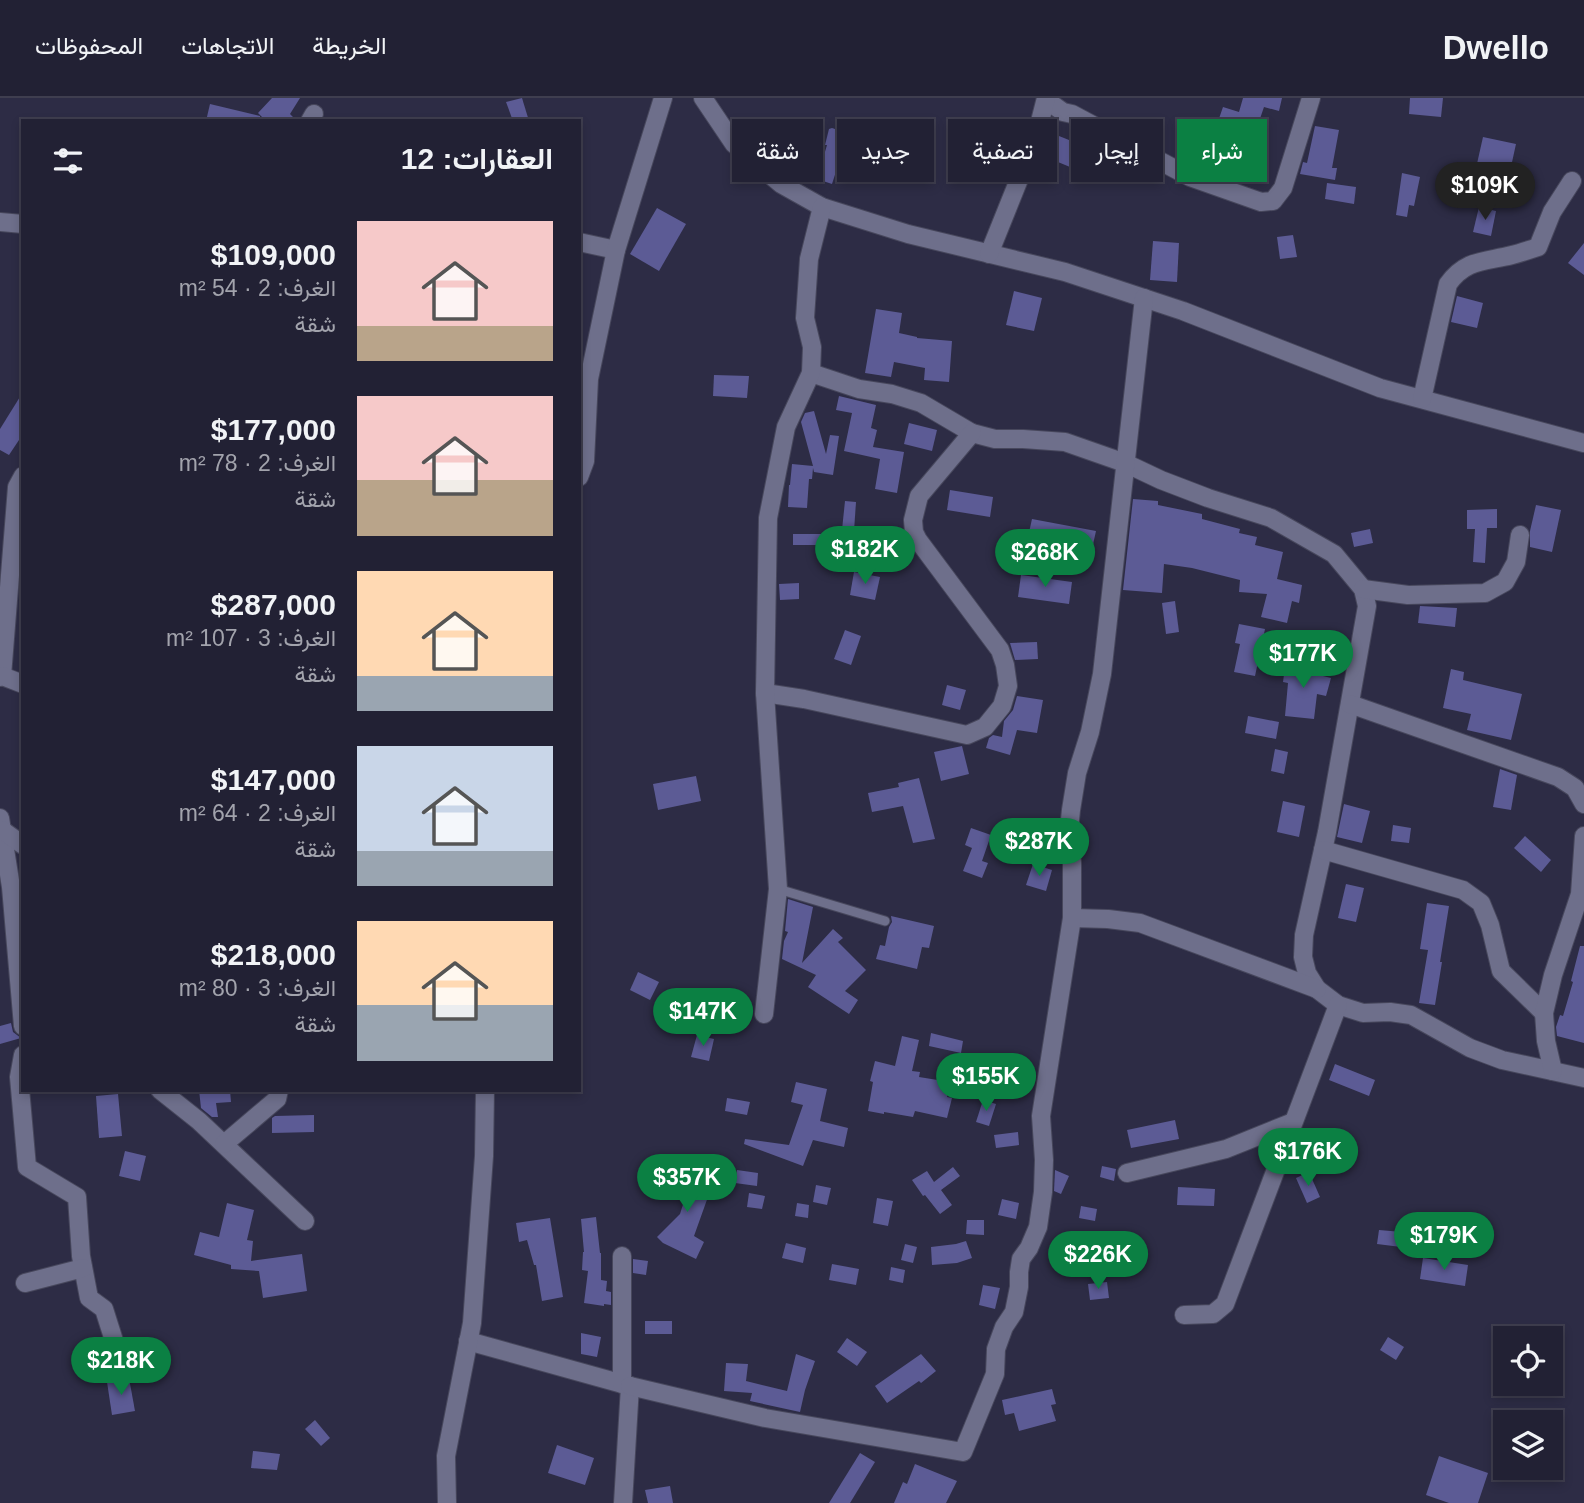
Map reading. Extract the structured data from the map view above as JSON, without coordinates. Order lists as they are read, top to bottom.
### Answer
{
  "page": {
    "header": "Dwello",
    "nav": ["الخريطة", "الاتجاهات", "المحفوظات"],
    "chip": [
      "شراء",
      "إيجار",
      "تصفية",
      "جديد",
      "شقة"
    ],
    "heading": "العقارات: 12",
    "price": [
      "$109K",
      "$182K",
      "$268K",
      "$177K",
      "$287K",
      "$147K",
      "$155K",
      "$176K",
      "$357K",
      "$179K",
      "$226K",
      "$218K"
    ],
    "list": [
      {
        "name": "$109,000",
        "note": "الغرف: 2 · 54 m² · شقة"
      },
      {
        "name": "$177,000",
        "note": "الغرف: 2 · 78 m² · شقة"
      },
      {
        "name": "$287,000",
        "note": "الغرف: 3 · 107 m² · شقة"
      },
      {
        "name": "$147,000",
        "note": "الغرف: 2 · 64 m² · شقة"
      },
      {
        "name": "$218,000",
        "note": "الغرف: 3 · 80 m² · شقة"
      }
    ]
  }
}
